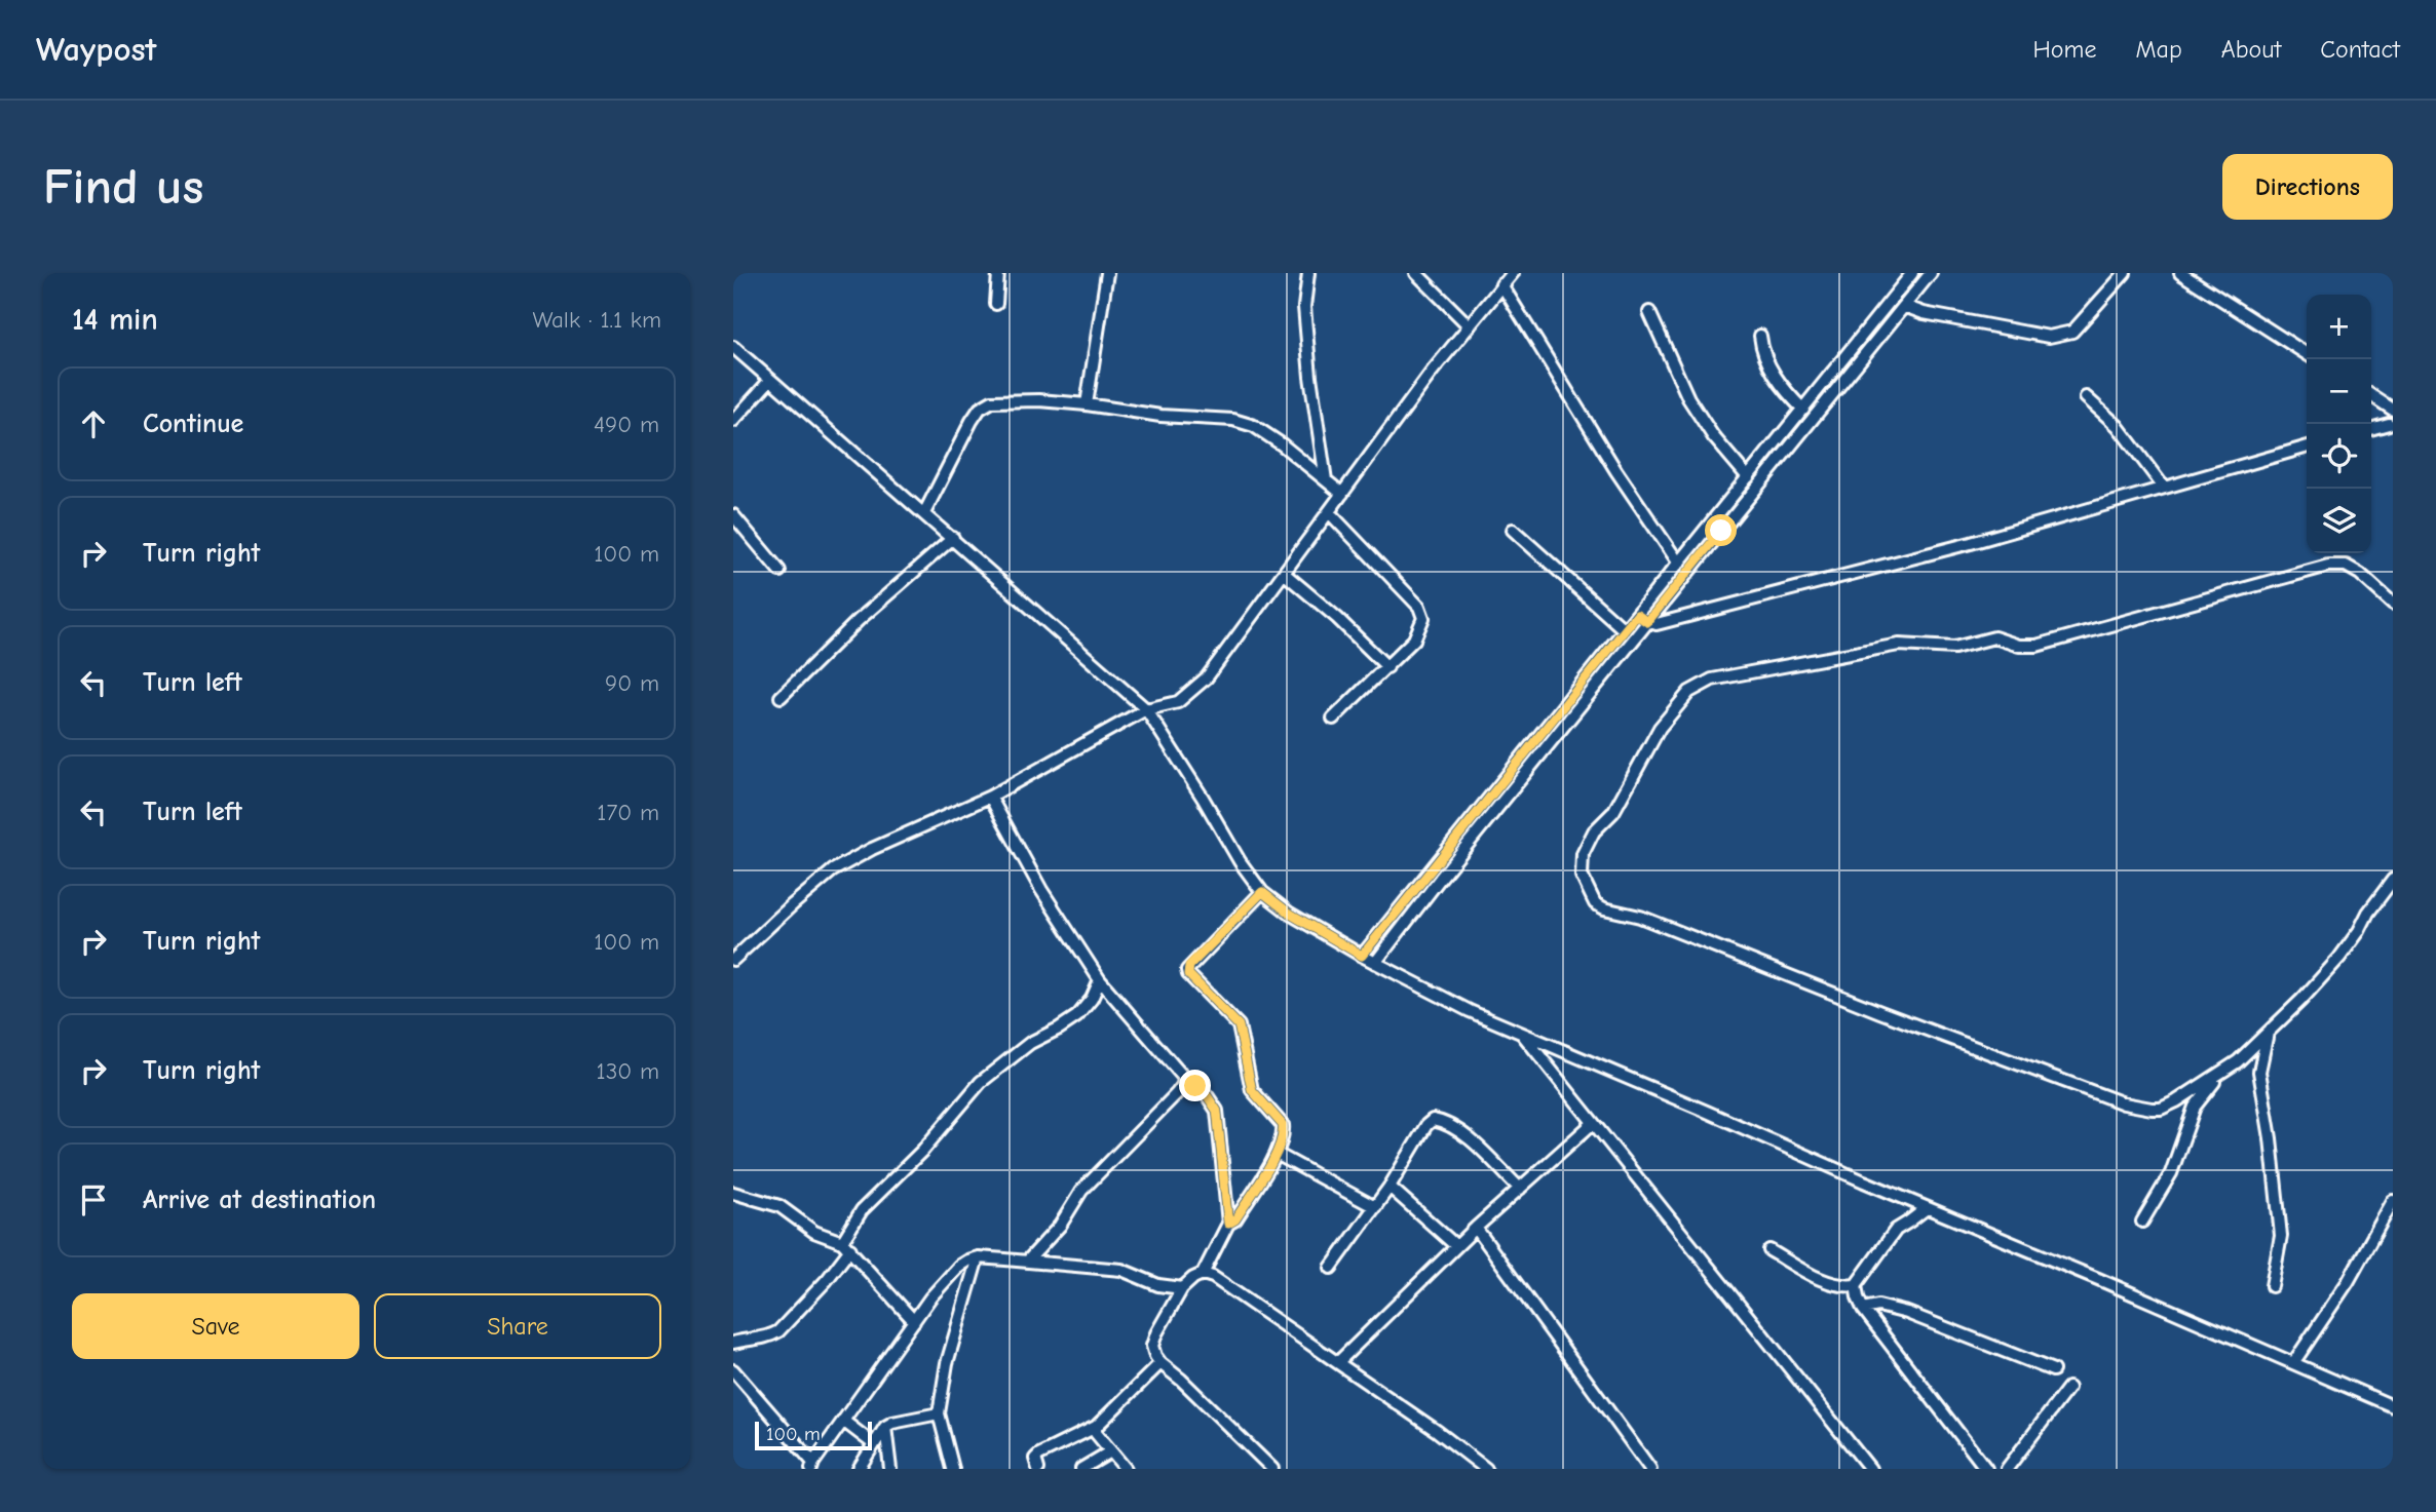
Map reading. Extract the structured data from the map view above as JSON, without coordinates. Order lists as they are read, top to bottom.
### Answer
{
  "scale_bar": "100 m",
  "page": {
    "header": "Waypost",
    "nav": [
      "Home",
      "Map",
      "About",
      "Contact"
    ],
    "buttons": [
      "Directions",
      ["Save", "Share"]
    ],
    "title": "Find us",
    "heading": ["14 min", "Walk · 1.1 km"],
    "map_buttons": ["+", "−"],
    "list": [
      ["Continue", "490 m"],
      ["Turn right", "100 m"],
      ["Turn left", "90 m"],
      ["Turn left", "170 m"],
      ["Turn right", "100 m"],
      ["Turn right", "130 m"],
      "Arrive at destination"
    ],
    "scale": "100 m"
  }
}
